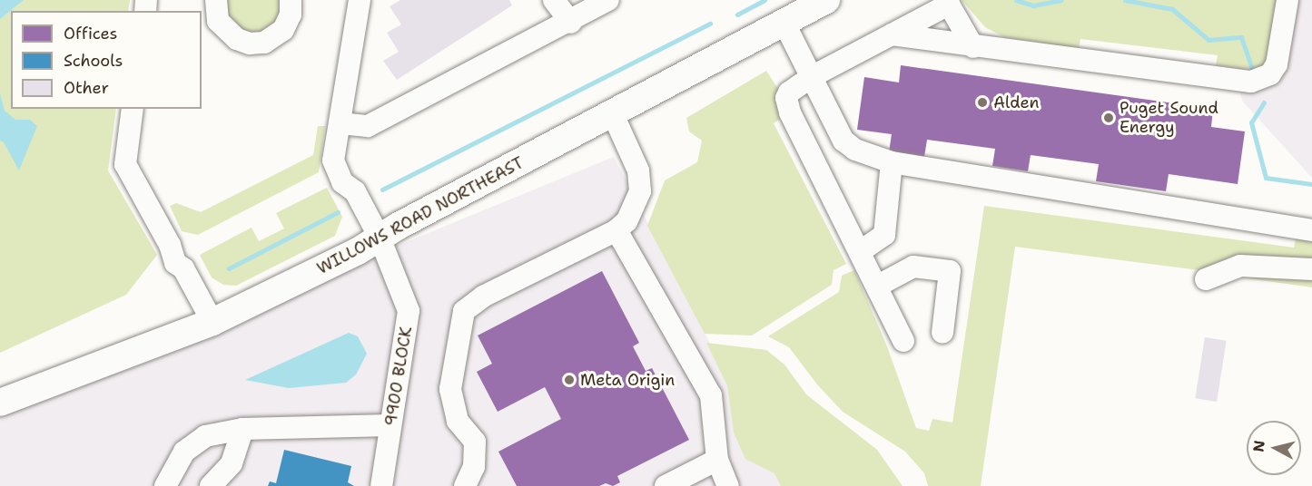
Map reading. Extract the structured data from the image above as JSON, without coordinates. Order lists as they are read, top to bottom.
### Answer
{
  "streets": {
    "main road": ["WILLOWS ROAD NORTHEAST"],
    "lane": ["9900 BLOCK"]
  },
  "crossings": [
    ["WILLOWS ROAD NORTHEAST", "9900 BLOCK"]
  ],
  "places": ["Alden", "Puget Sound Energy", "Meta Origin"],
  "legend": ["Offices", "Schools", "Other"],
  "north": "left"
}
